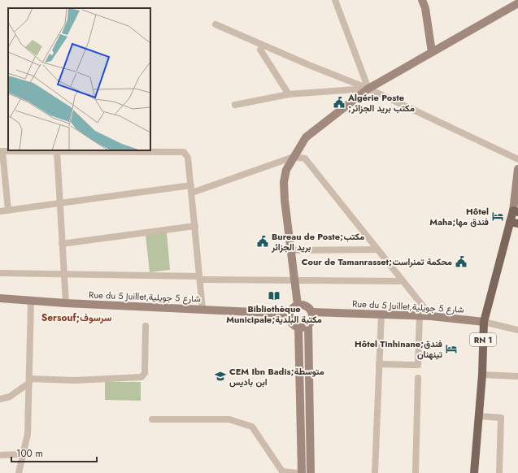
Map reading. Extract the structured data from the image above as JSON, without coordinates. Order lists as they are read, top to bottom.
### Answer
{
  "streets": {
    "main road": ["RN 1"],
    "street": ["Rue du 5 Juillet,شارع 5 جويلية"]
  },
  "crossings": [
    ["Rue du 5 Juillet,شارع 5 جويلية", "RN 1"]
  ],
  "districts": ["Sersouf;سرسوف"],
  "places": {
    "public building": ["Algérie Poste ;مكتب بريد الجزائر", "Bureau de Poste;مكتب بريد الجزائر", "Cour de Tamanrasset;محكمة تمنراست"],
    "hotel": ["Hôtel Maha;فندق مها", "Hôtel Tinhinane;فندق تينهنان"],
    "library": ["Bibliothèque Municipale;مكتبة البلدية"],
    "school or university": ["CEM Ibn Badis;متوسطة ابن باديس"]
  },
  "scale_bar": "100 m"
}
